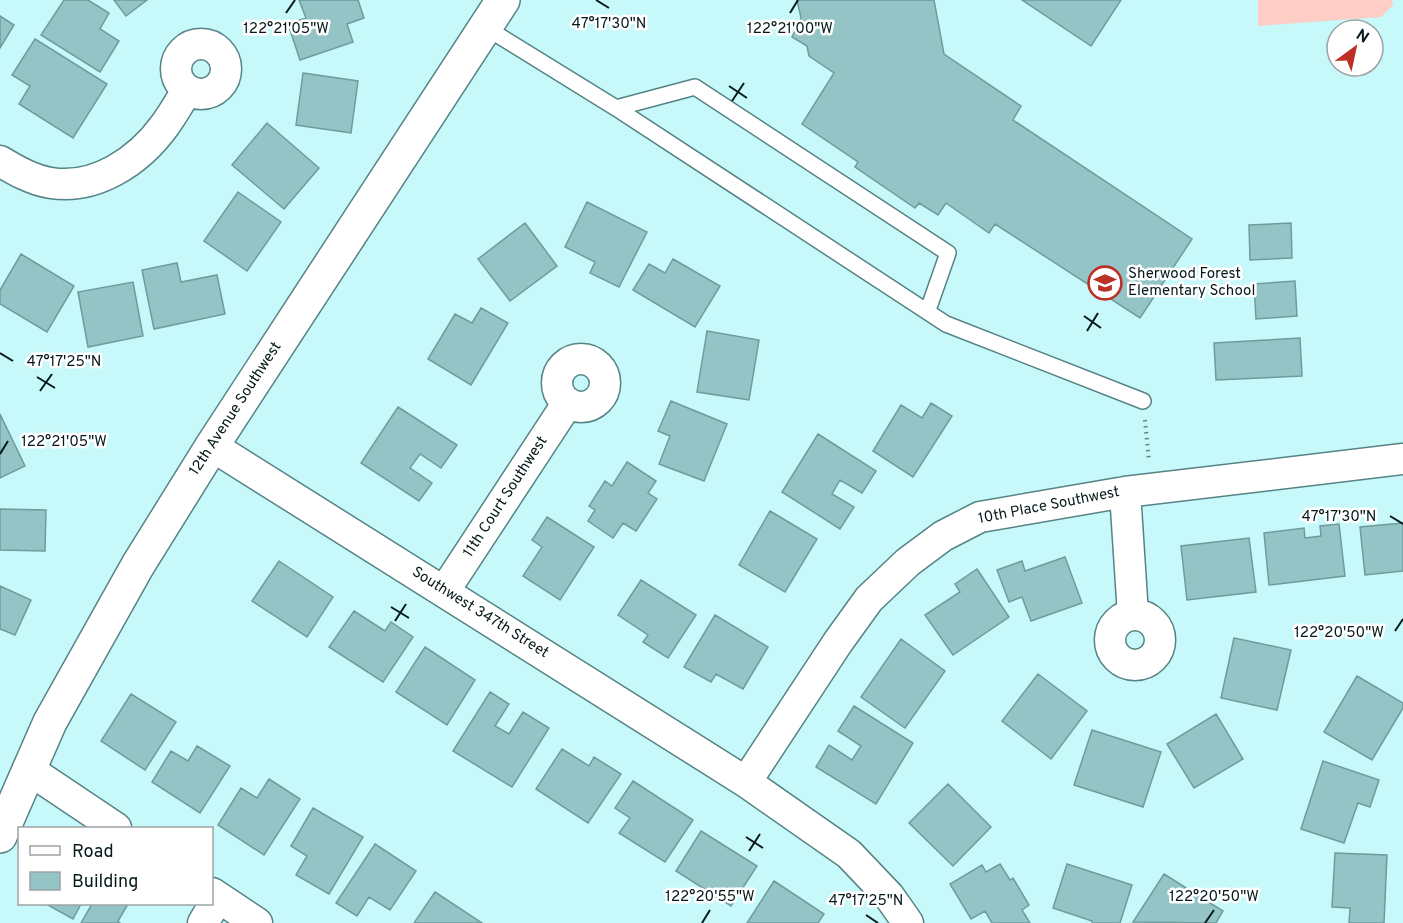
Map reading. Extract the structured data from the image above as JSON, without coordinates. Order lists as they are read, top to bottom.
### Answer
{
  "streets": {
    "street": [
      "12th Avenue Southwest",
      "11th Court Southwest",
      "10th Place Southwest",
      "Southwest 347th Street"
    ]
  },
  "crossings": [
    ["12th Avenue Southwest", "Southwest 347th Street"],
    ["11th Court Southwest", "Southwest 347th Street"],
    ["10th Place Southwest", "Southwest 347th Street"]
  ],
  "places": {
    "school or university": ["Sherwood Forest Elementary School"]
  },
  "legend": ["Road", "Building"],
  "north": "top right",
  "coordinates": [
    "47°17'30\"N",
    "122°21'05\"W",
    "122°21'00\"W",
    "47°17'25\"N",
    "122°20'50\"W",
    "122°20'55\"W"
  ]
}
